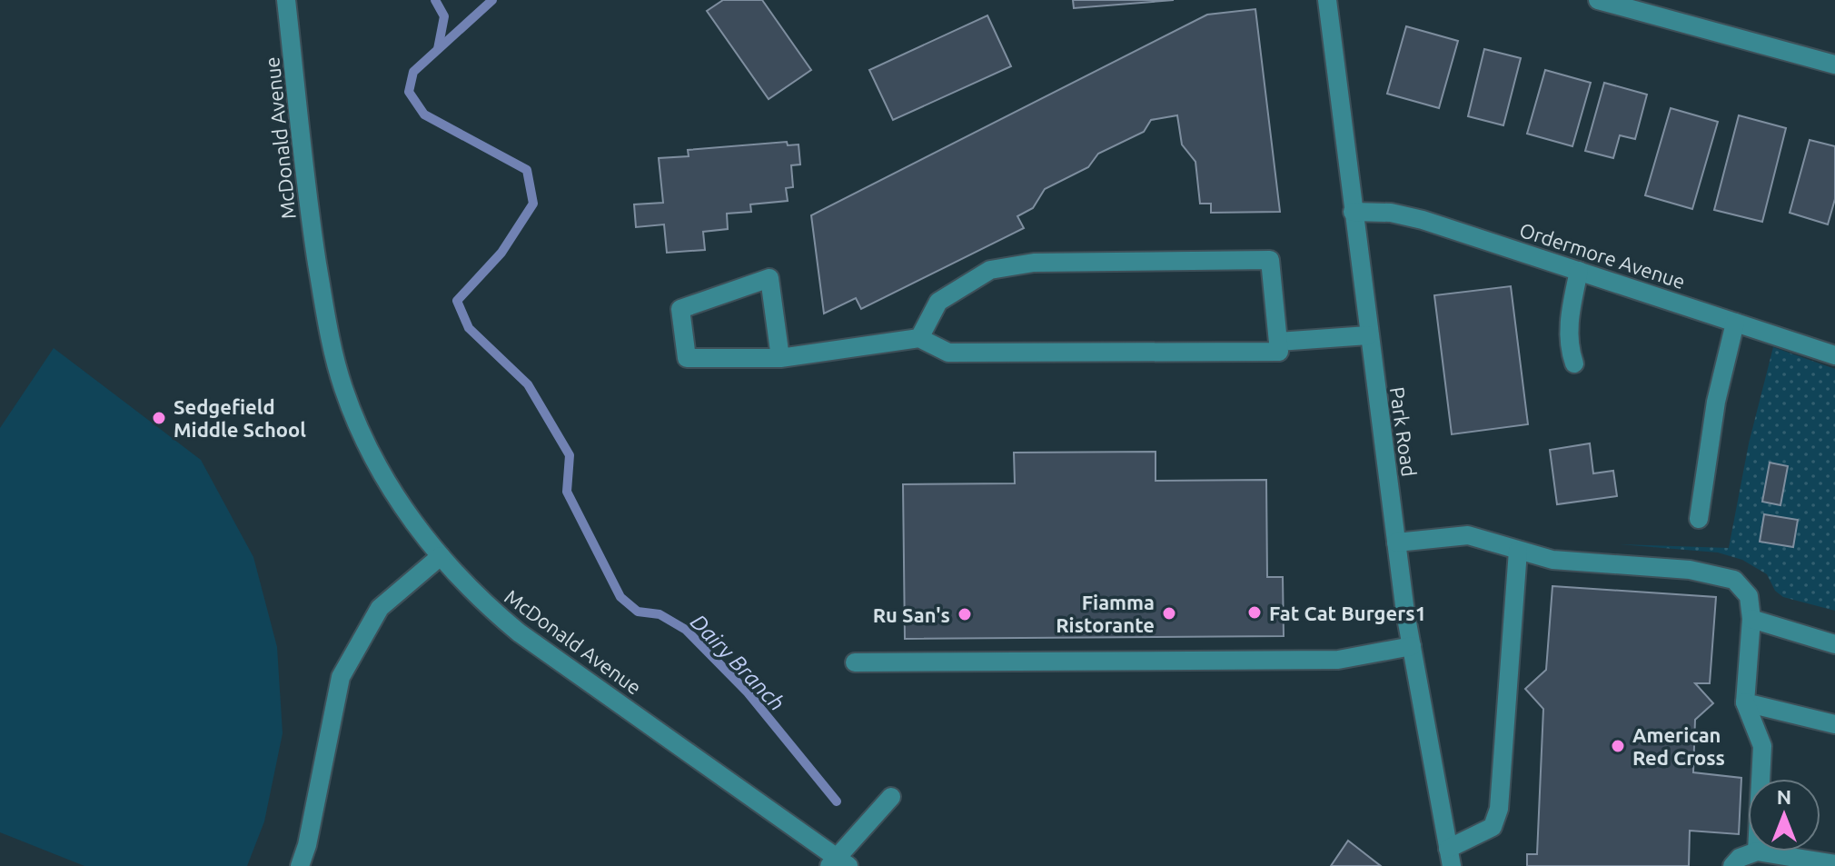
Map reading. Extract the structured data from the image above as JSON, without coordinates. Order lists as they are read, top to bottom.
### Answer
{
  "streets": {
    "street": ["McDonald Avenue", "Ordermore Avenue", "Park Road"]
  },
  "crossings": [
    ["Ordermore Avenue", "Park Road"]
  ],
  "water": ["Dairy Branch"],
  "places": [
    "Sedgefield Middle School",
    "Fat Cat Burgers1",
    "Fiamma Ristorante",
    "Ru San's",
    "American Red Cross"
  ],
  "north": "top"
}
